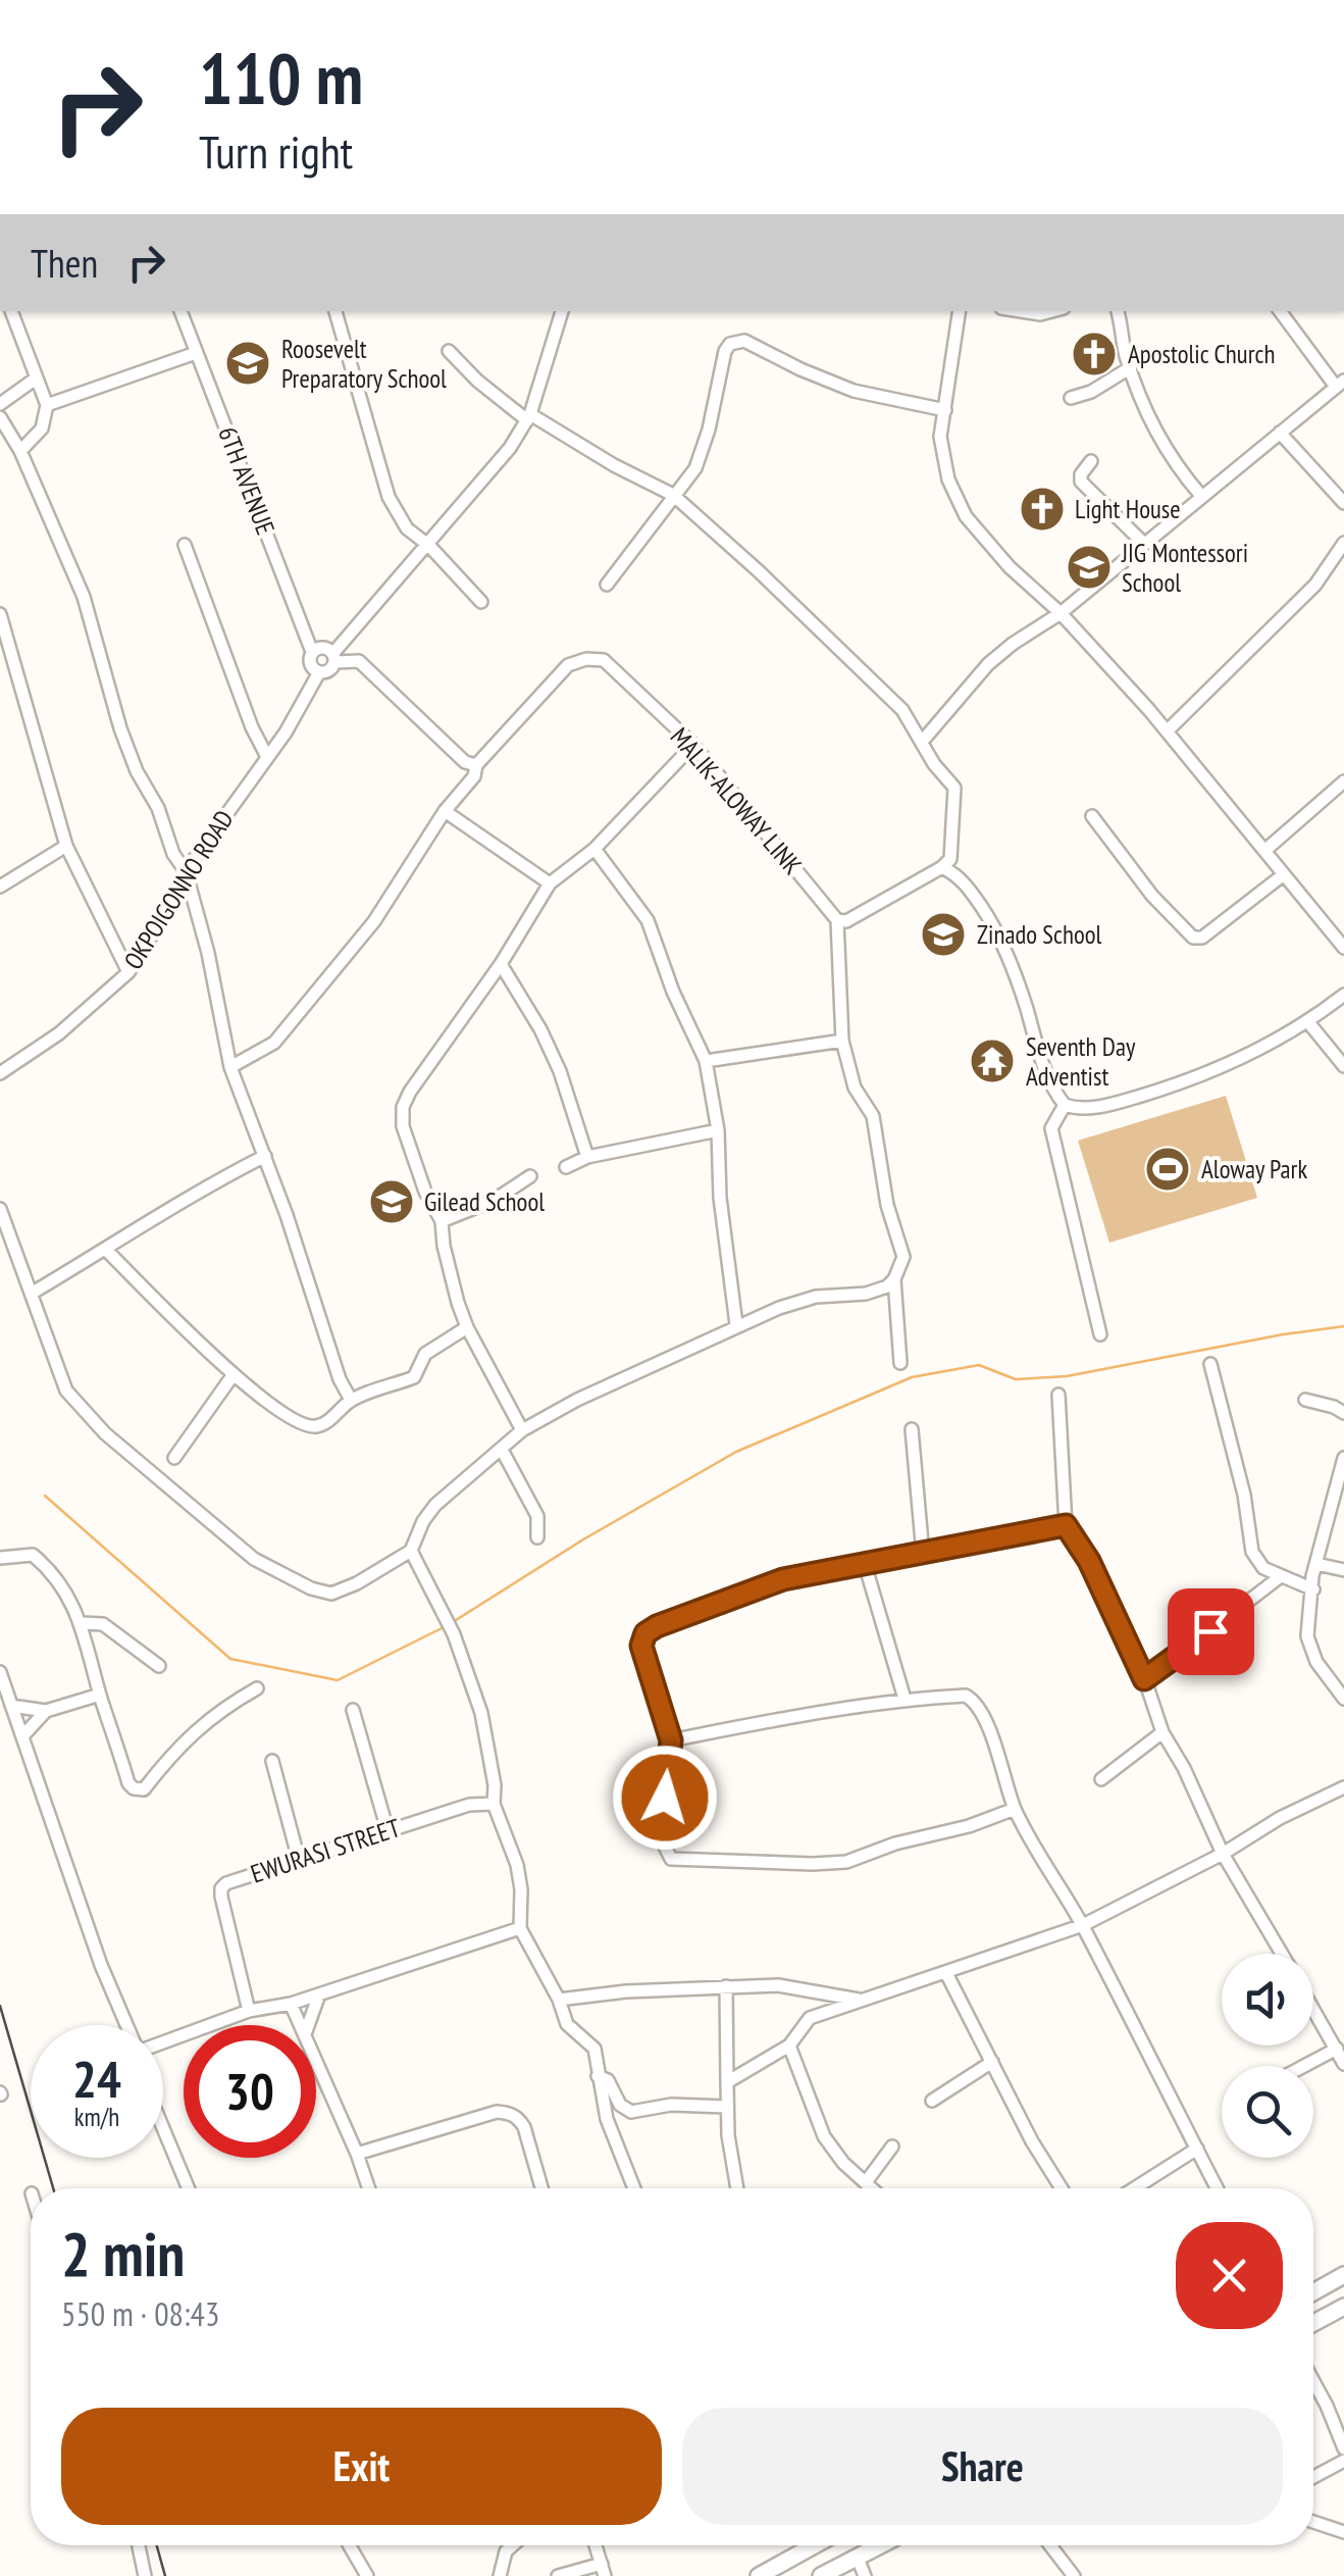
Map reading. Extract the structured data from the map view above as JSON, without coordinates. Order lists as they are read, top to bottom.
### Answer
{
  "streets": {
    "street": [
      "6TH AVENUE",
      "MALIK-ALOWAY LINK",
      "OKPOIGONNO ROAD",
      "EWURASI STREET"
    ]
  },
  "crossings": [
    ["6TH AVENUE", "OKPOIGONNO ROAD"]
  ],
  "places": {
    "church": ["Apostolic Church", "Light House"],
    "school or university": [
      "Roosevelt Preparatory School",
      "JIG Montessori School",
      "Zinado School",
      "Gilead School"
    ],
    "temple": ["Seventh Day Adventist"],
    "sports": ["Aloway Park"]
  },
  "page": {
    "turn": ["110 m", "Turn right"],
    "then": "Then",
    "speed": "24 km/h",
    "limit": "30",
    "heading": ["2 min", "550 m · 08:43"],
    "buttons": ["Exit", "Share"]
  }
}
